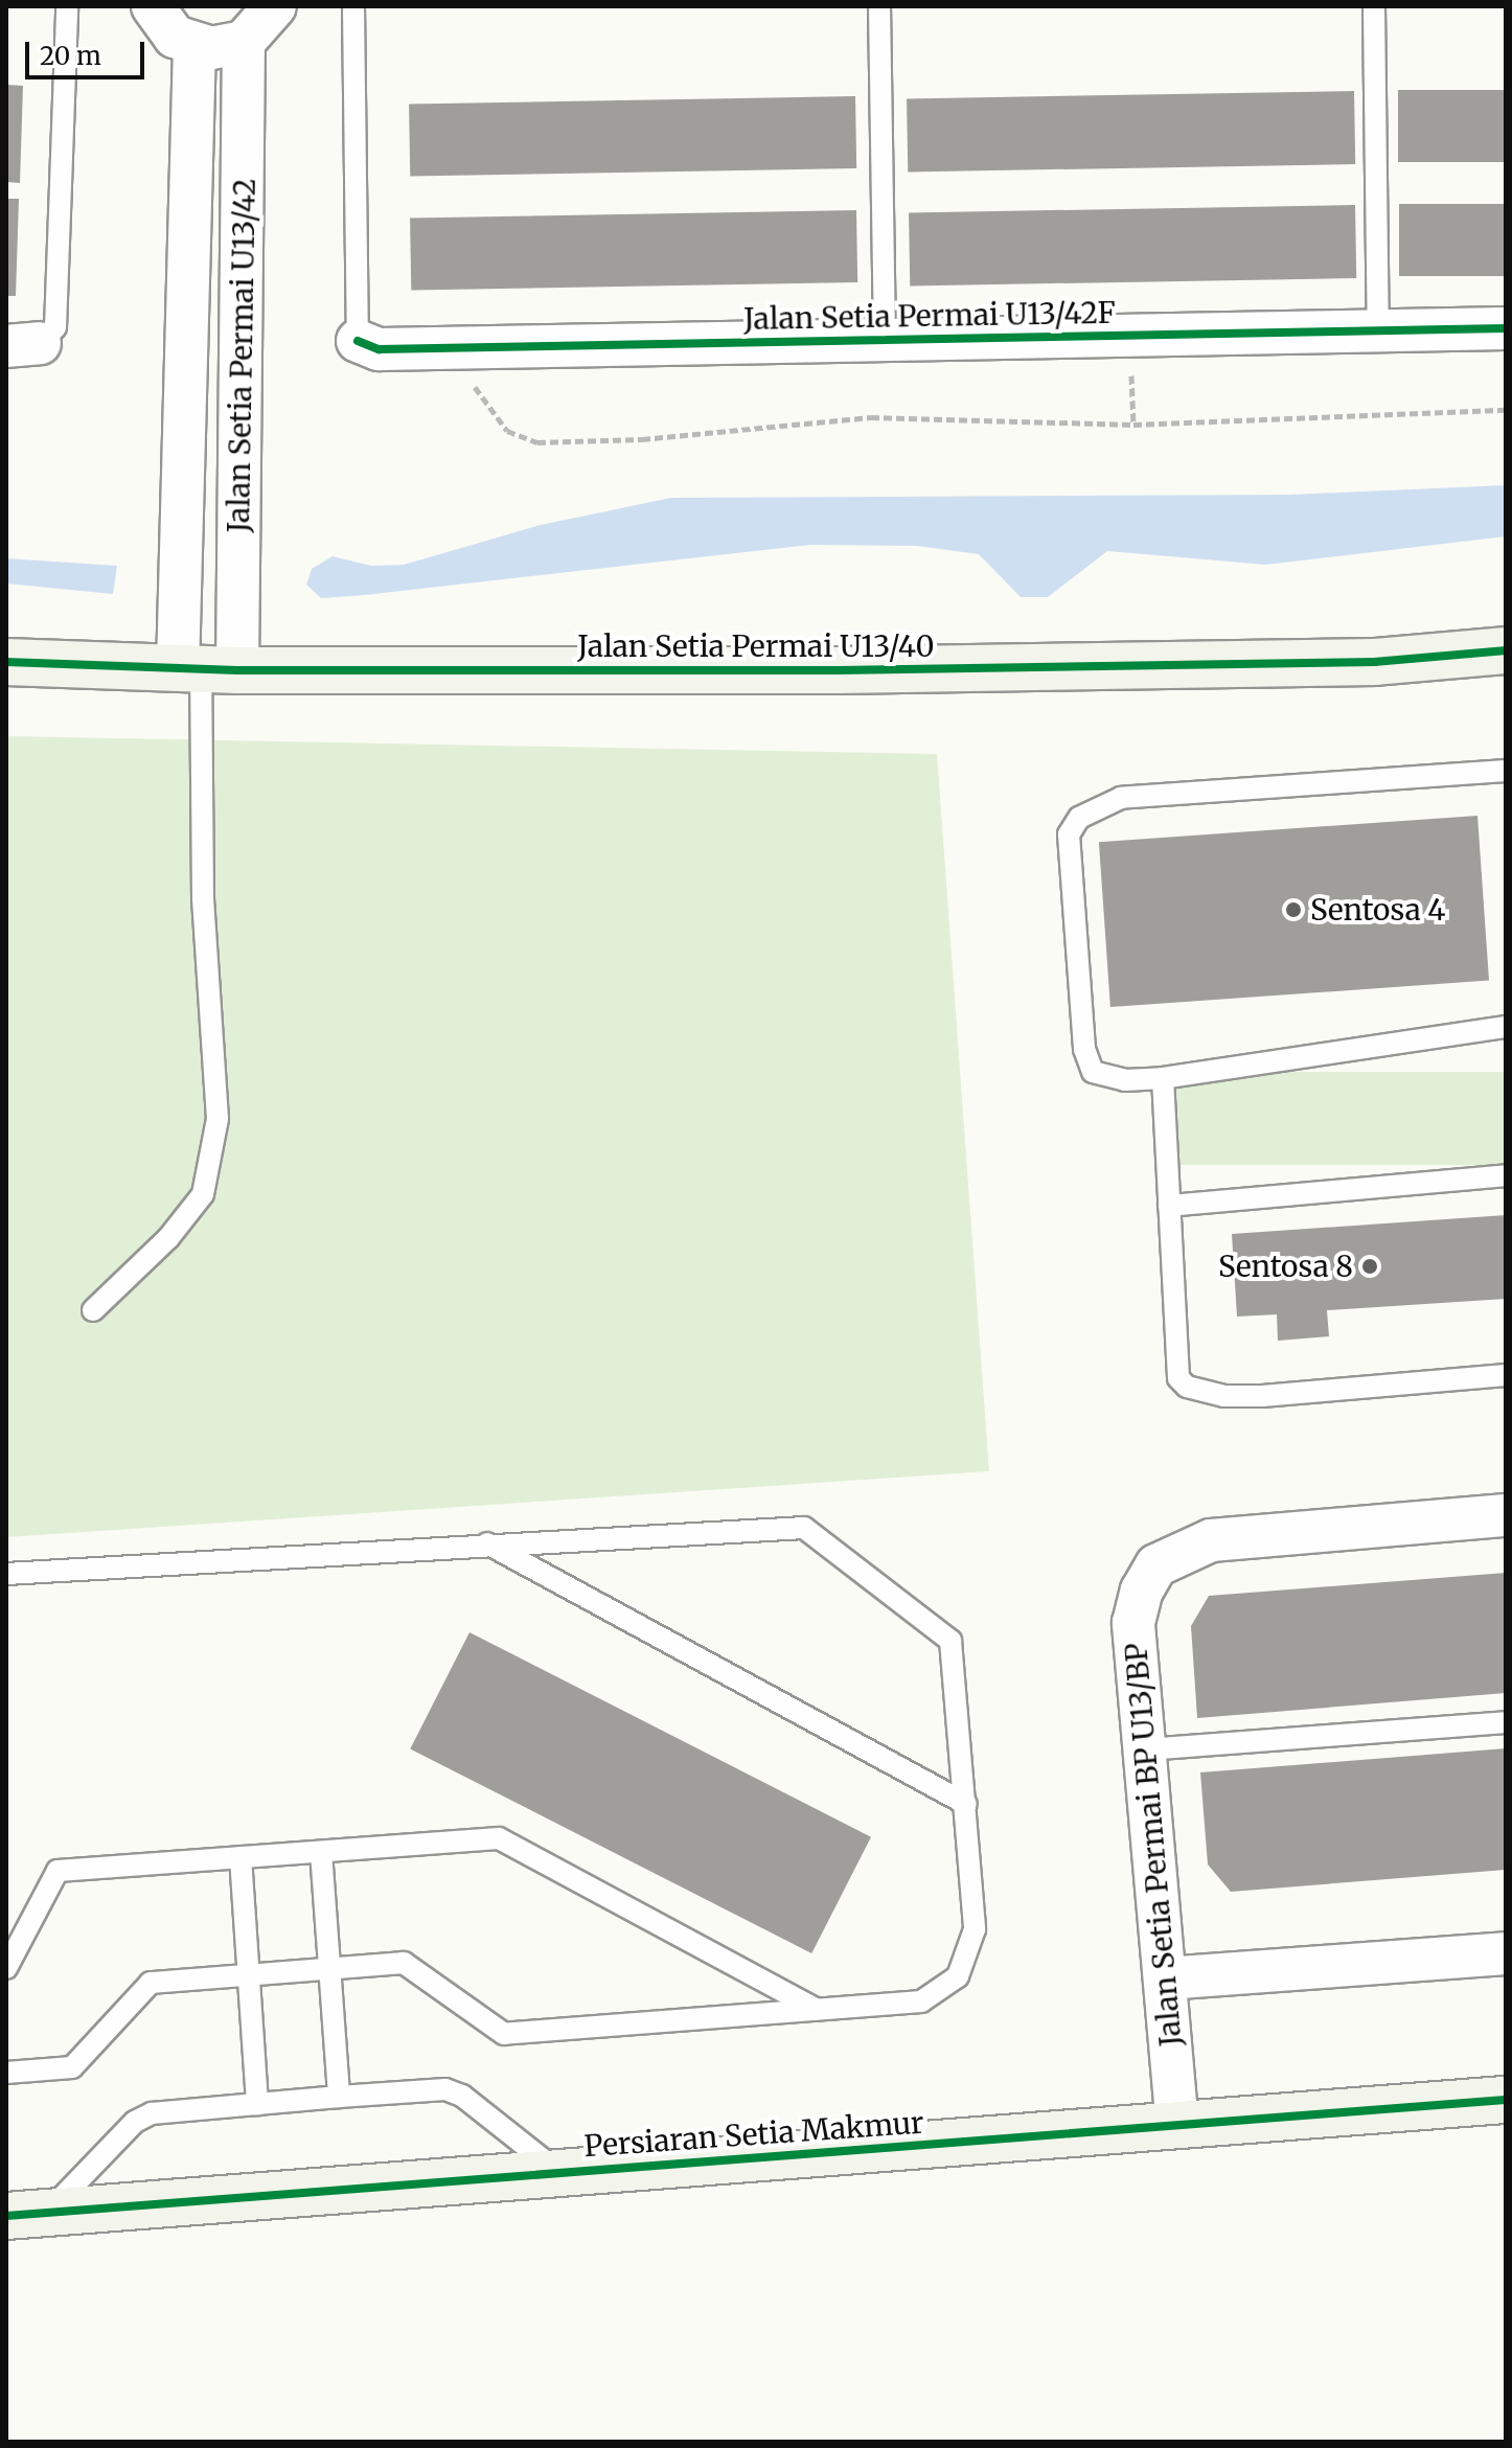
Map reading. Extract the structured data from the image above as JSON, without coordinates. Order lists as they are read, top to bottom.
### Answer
{
  "streets": {
    "street": [
      "Jalan Setia Permai U13/42F",
      "Jalan Setia Permai U13/42",
      "Jalan Setia Permai U13/40",
      "Jalan Setia Permai BP U13/BP",
      "Persiaran Setia Makmur"
    ]
  },
  "crossings": [
    ["Jalan Setia Permai U13/42", "Jalan Setia Permai U13/40"],
    ["Jalan Setia Permai BP U13/BP", "Persiaran Setia Makmur"]
  ],
  "places": ["Sentosa 4", "Sentosa 8"],
  "scale_bar": "20 m"
}
